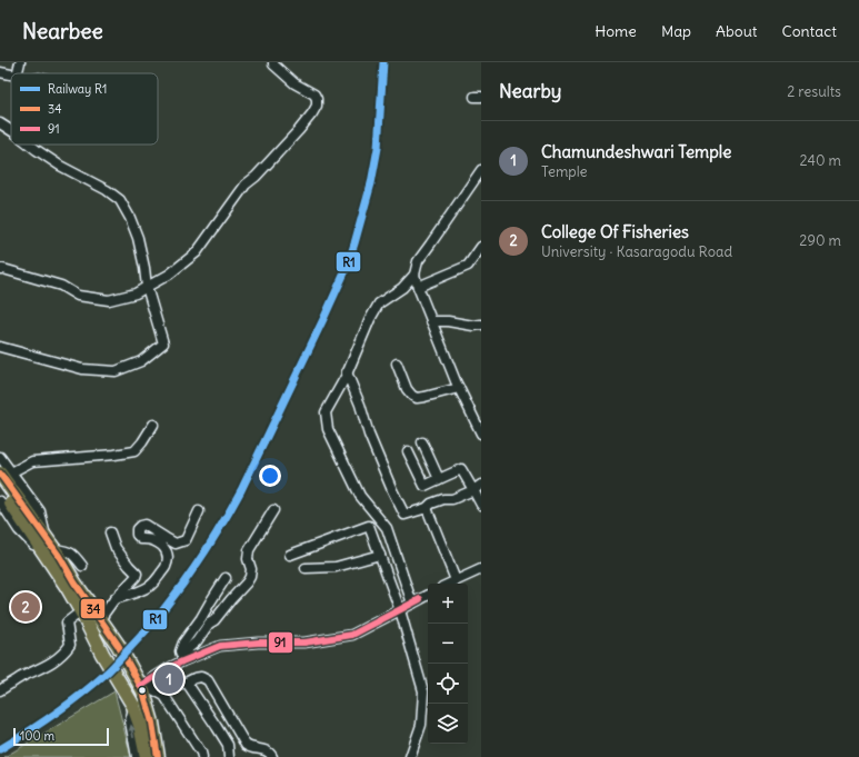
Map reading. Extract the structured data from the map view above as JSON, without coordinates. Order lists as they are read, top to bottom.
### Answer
{
  "lines": ["rail line R1", "transit line 34", "transit line 91"],
  "legend": ["Railway R1", "34", "91"],
  "scale_bar": "100 m",
  "page": {
    "header": "Nearbee",
    "nav": [
      "Home",
      "Map",
      "About",
      "Contact"
    ],
    "heading": ["Nearby", "2 results"],
    "list": [
      {
        "mark": "1",
        "name": "Chamundeshwari Temple",
        "note": "Temple",
        "value": "240 m"
      },
      {
        "mark": "2",
        "name": "College Of Fisheries",
        "note": "University · Kasaragodu Road",
        "value": "290 m"
      }
    ],
    "map_buttons": ["+", "−"],
    "pins": ["2", "1"],
    "scale": "100 m"
  }
}
